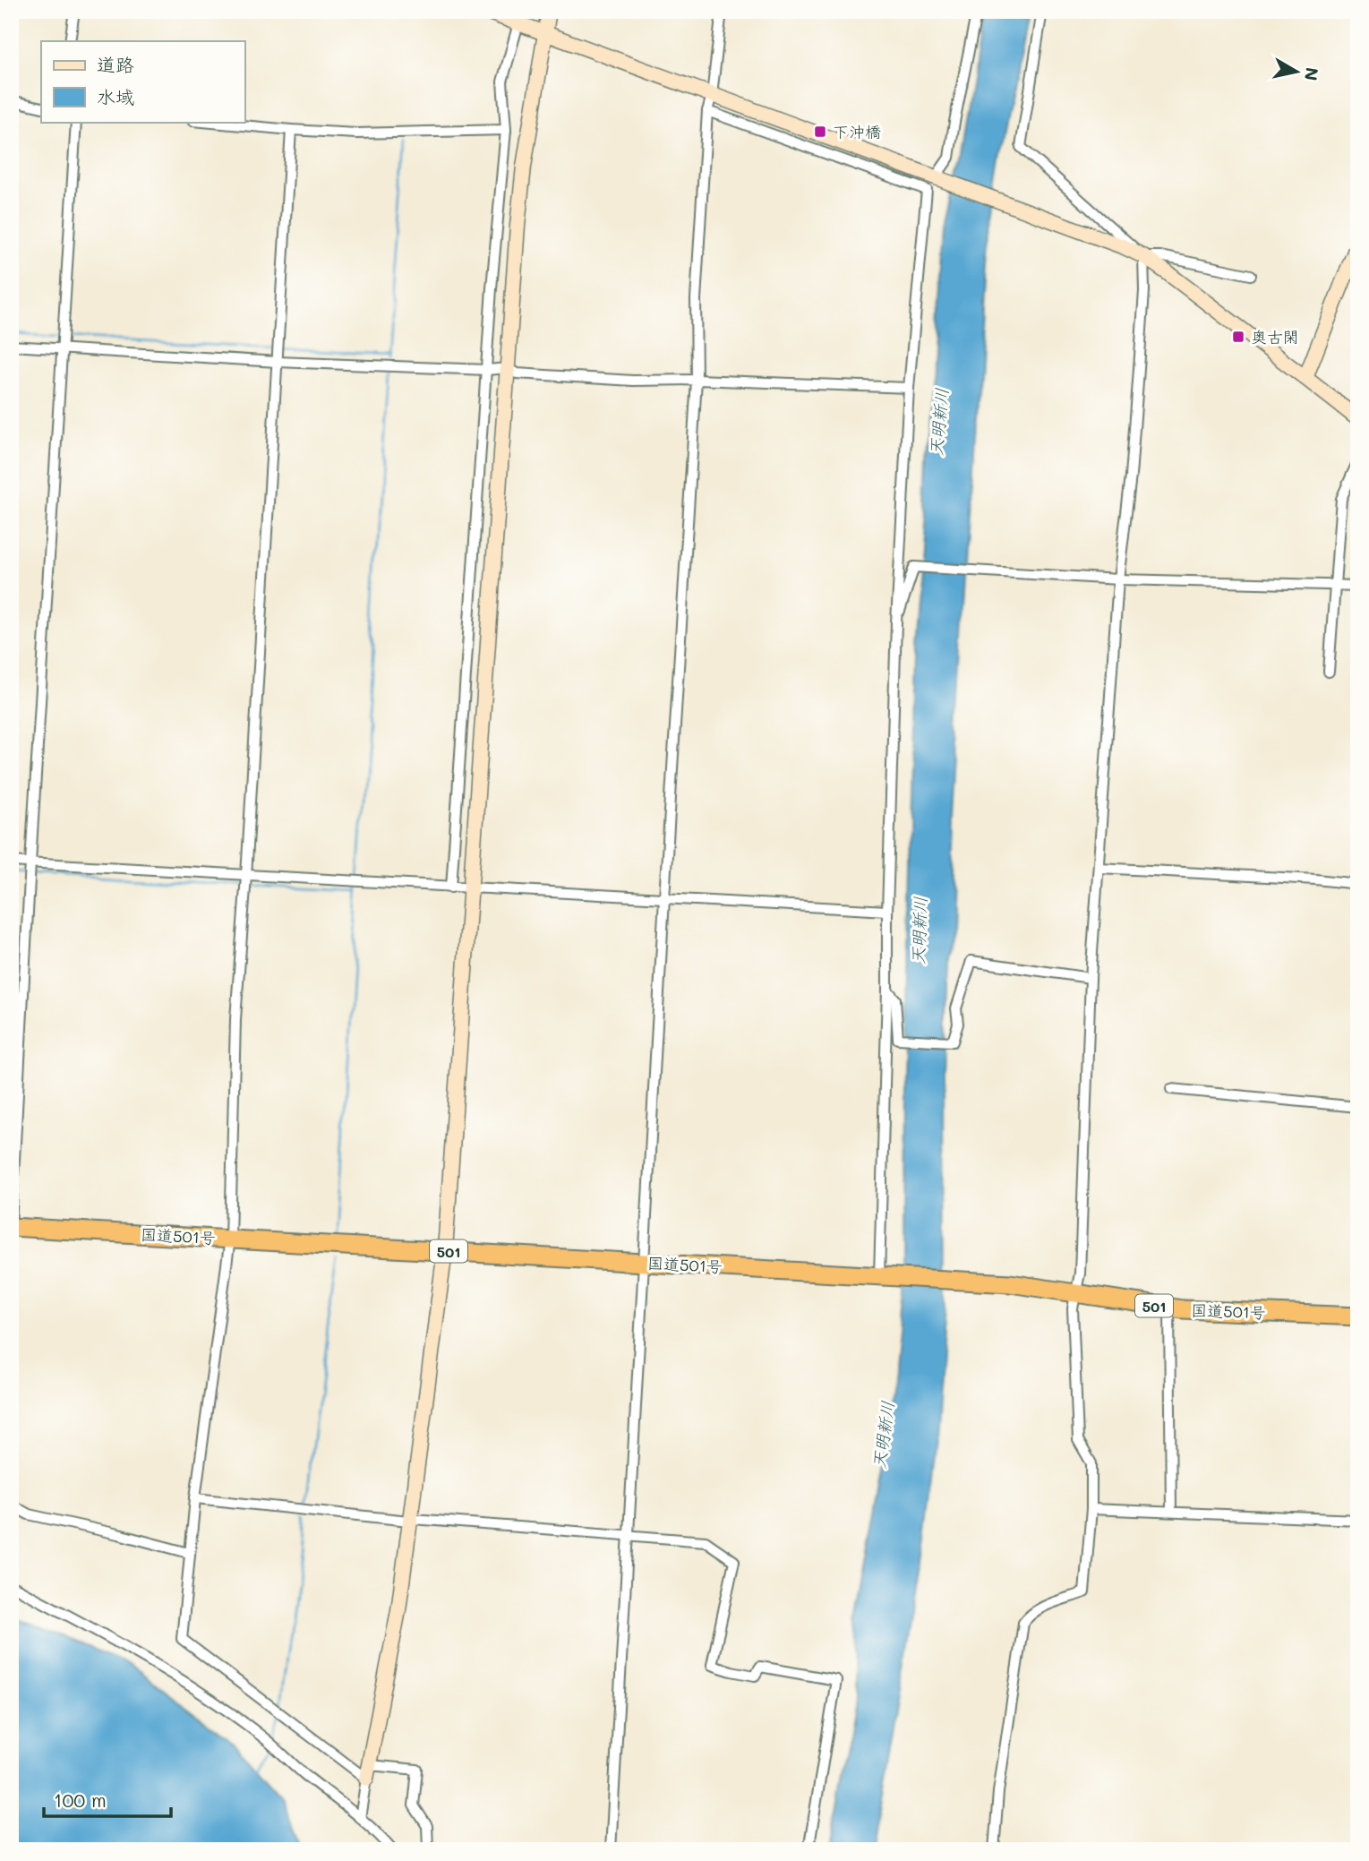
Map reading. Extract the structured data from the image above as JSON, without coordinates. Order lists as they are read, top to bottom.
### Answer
{
  "streets": {
    "highway": ["国道501号", "501"]
  },
  "water": ["天明新川"],
  "places": {
    "transit": ["下沖橋", "奥古閑"]
  },
  "legend": ["道路", "水域"],
  "scale_bar": "100 m",
  "north": "right"
}
